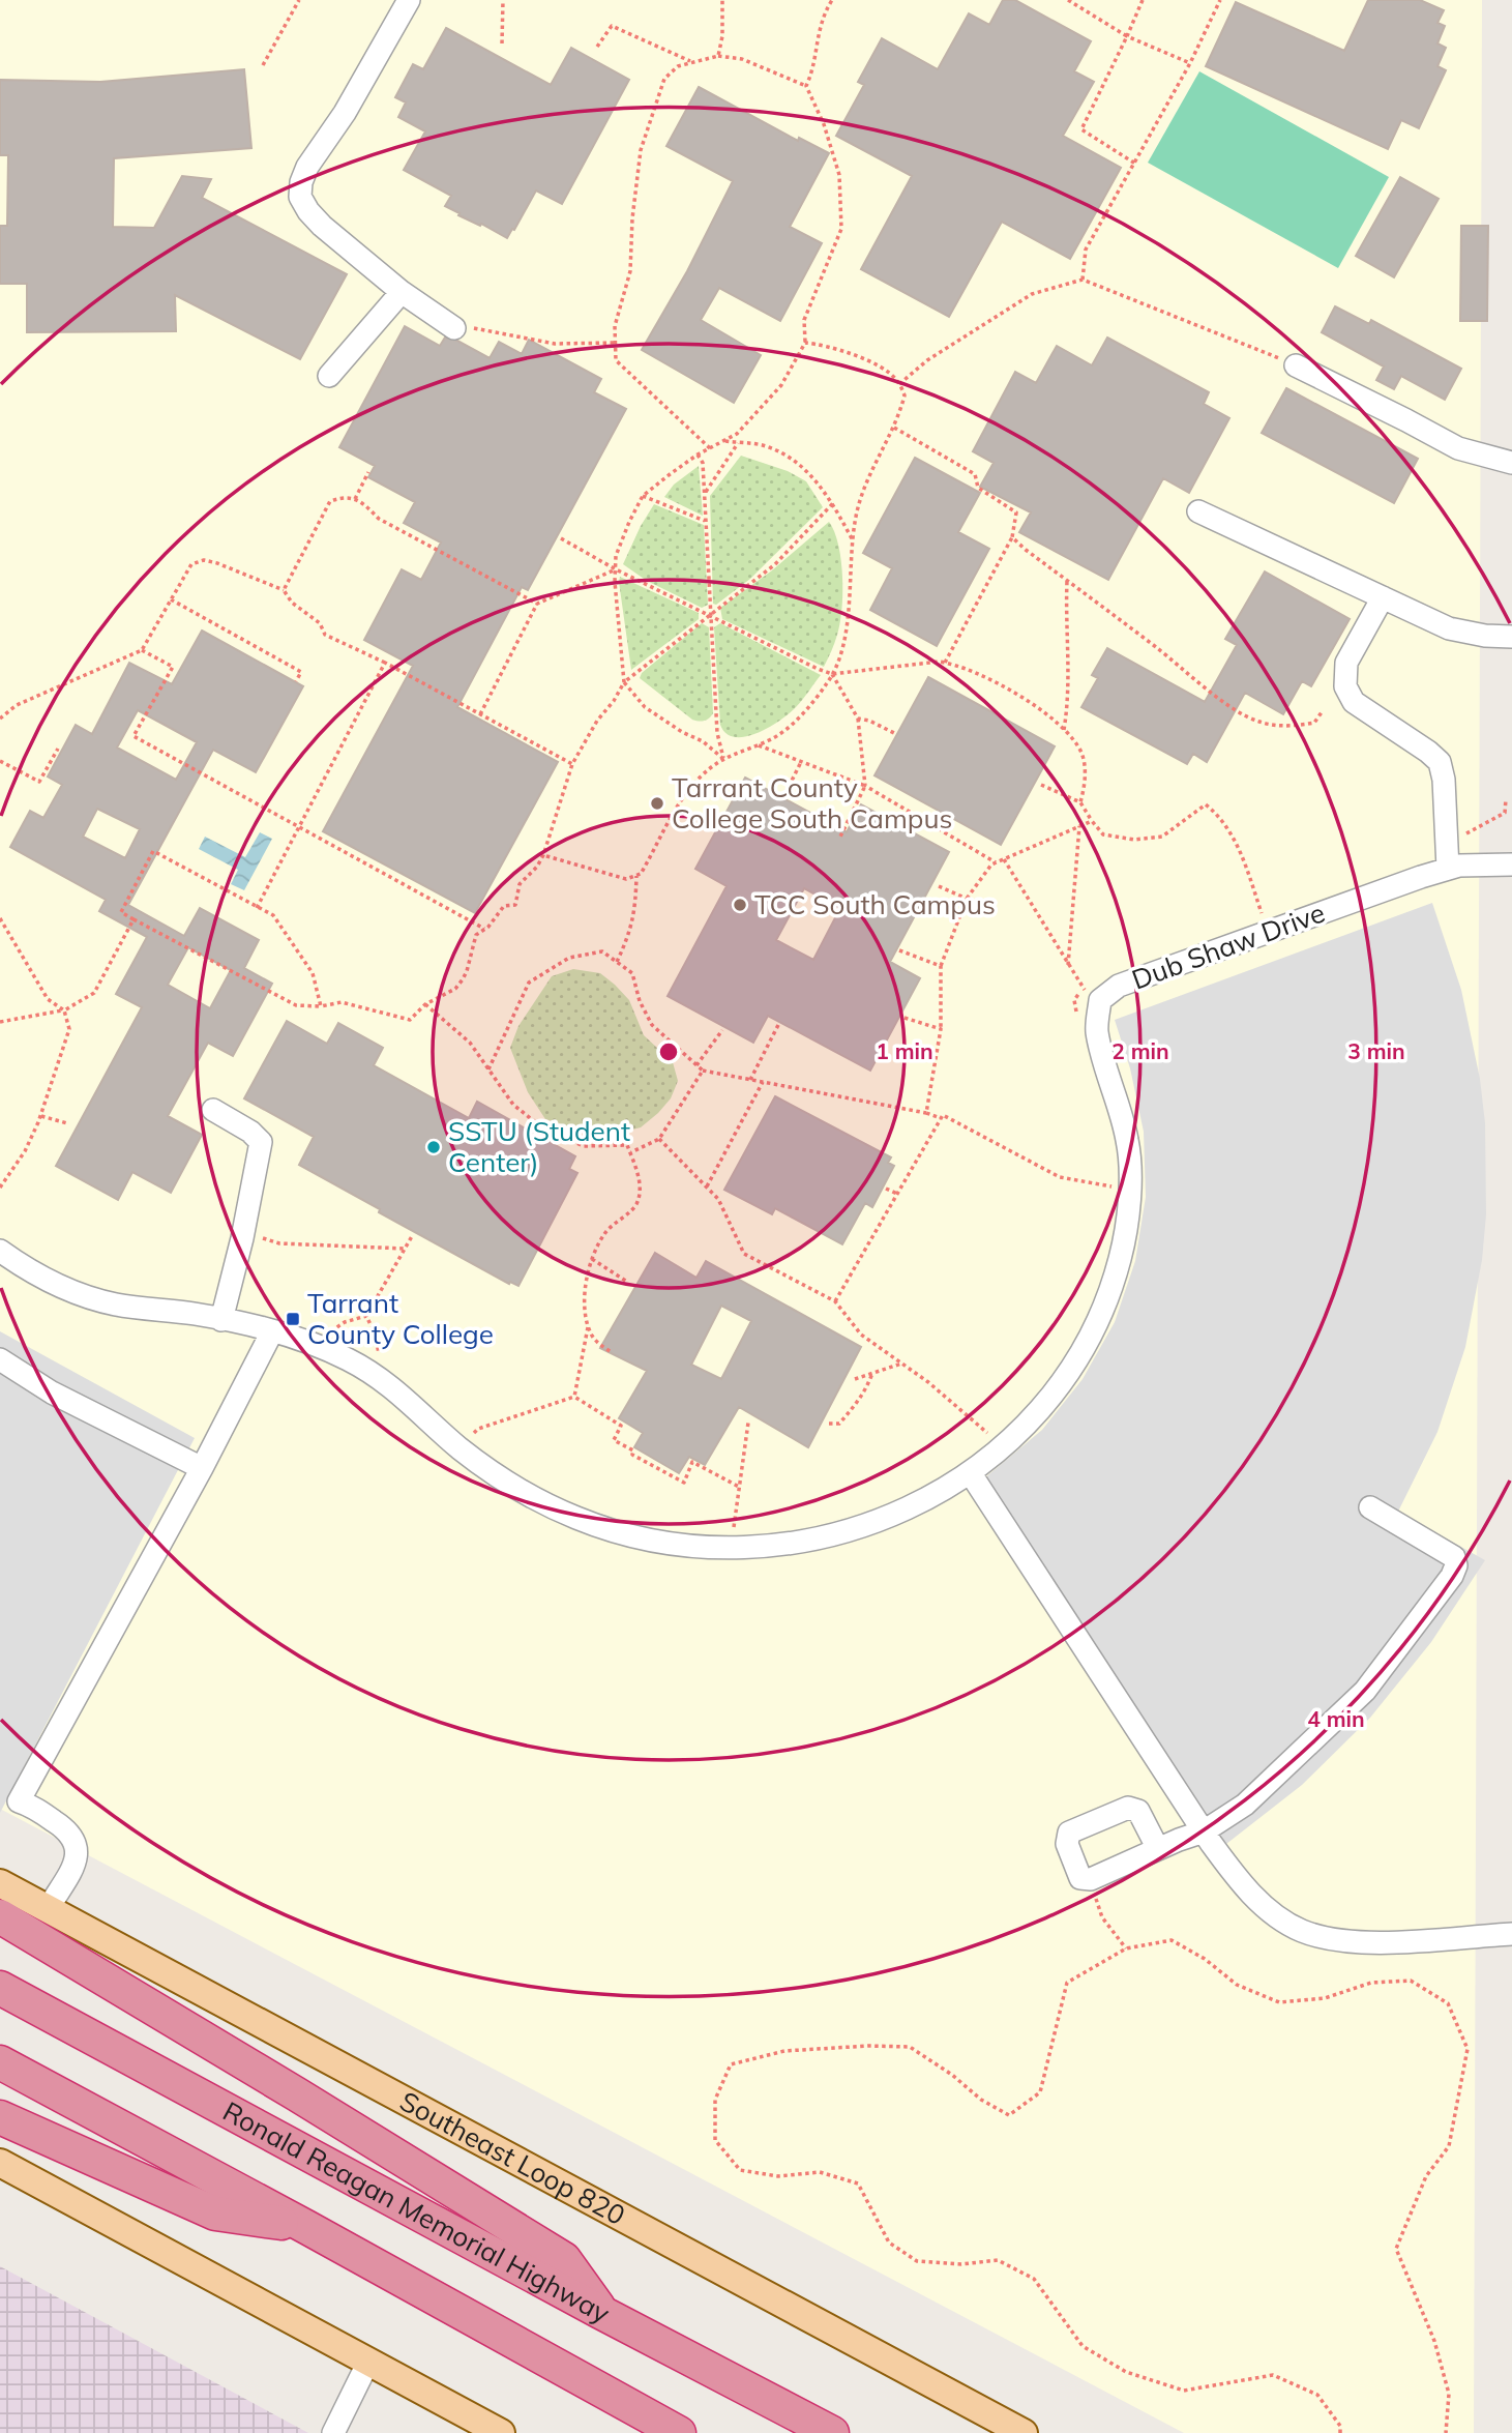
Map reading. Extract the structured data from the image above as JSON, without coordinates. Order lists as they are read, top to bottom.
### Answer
{
  "streets": {
    "highway": ["Ronald Reagan Memorial Highway"],
    "main road": ["Southeast Loop 820"],
    "street": ["Dub Shaw Drive"]
  },
  "places": {
    "other": ["Tarrant County College South Campus", "TCC South Campus", "SSTU (Student Center)"],
    "transit": ["Tarrant County College"]
  },
  "rings": [
    "1 min",
    "2 min",
    "3 min",
    "4 min"
  ]
}
